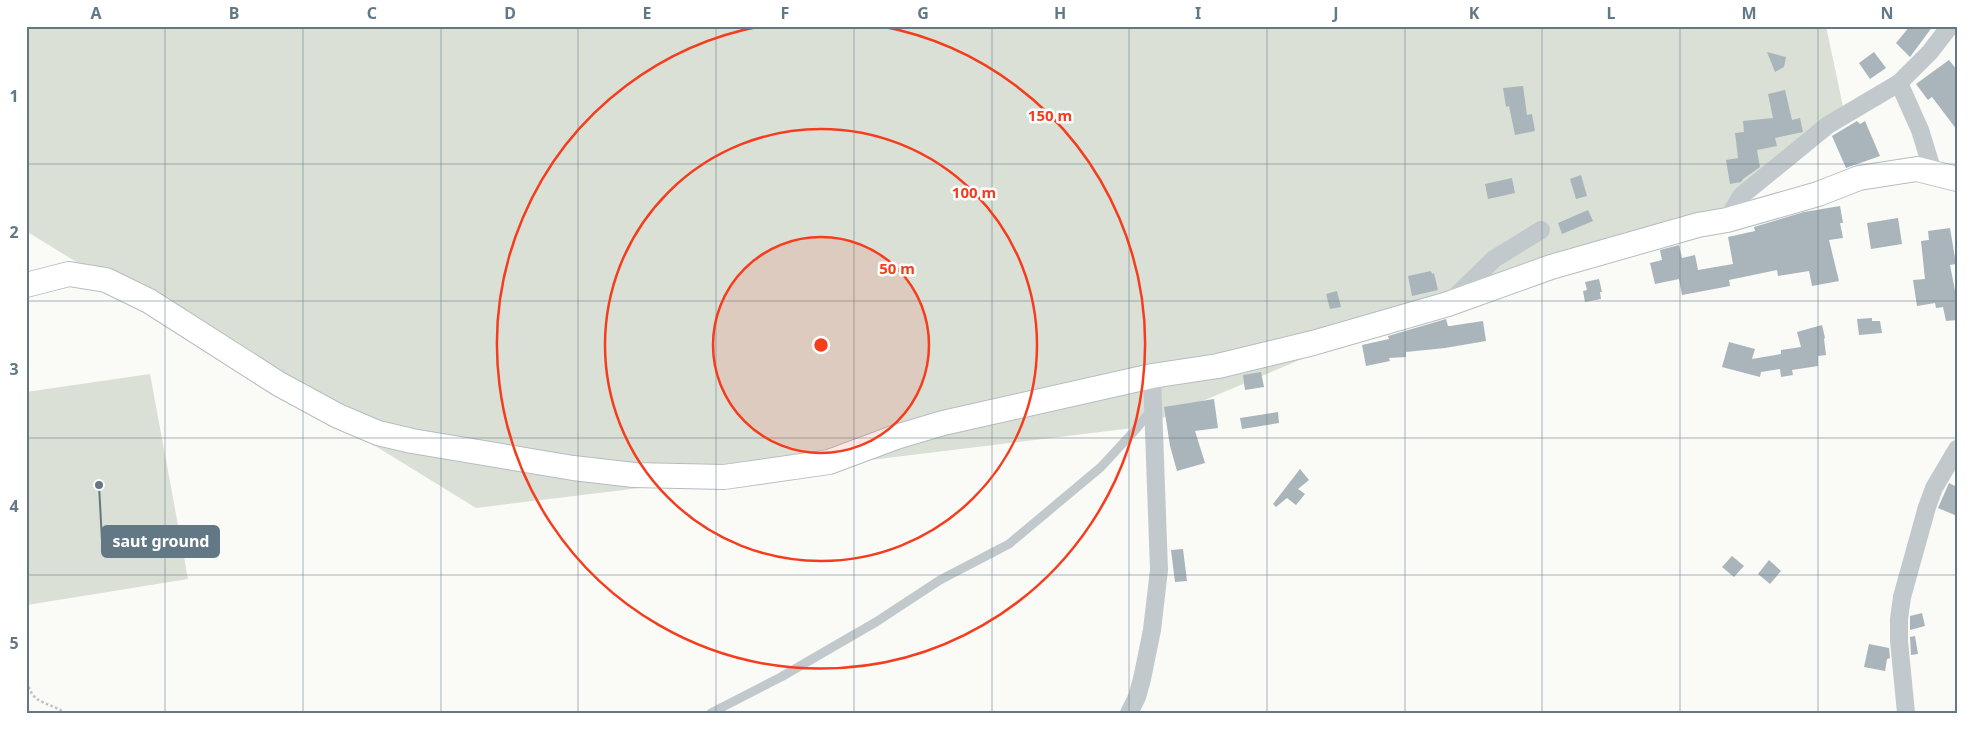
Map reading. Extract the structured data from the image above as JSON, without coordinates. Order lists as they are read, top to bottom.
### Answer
{
  "places": ["saut ground"],
  "grid": {
    "columns": [
      "A",
      "B",
      "C",
      "D",
      "E",
      "F",
      "G",
      "H",
      "I",
      "J",
      "K",
      "L",
      "M",
      "N"
    ],
    "rows": [
      "1",
      "2",
      "3",
      "4",
      "5"
    ]
  },
  "rings": ["150 m", "100 m", "50 m"]
}
